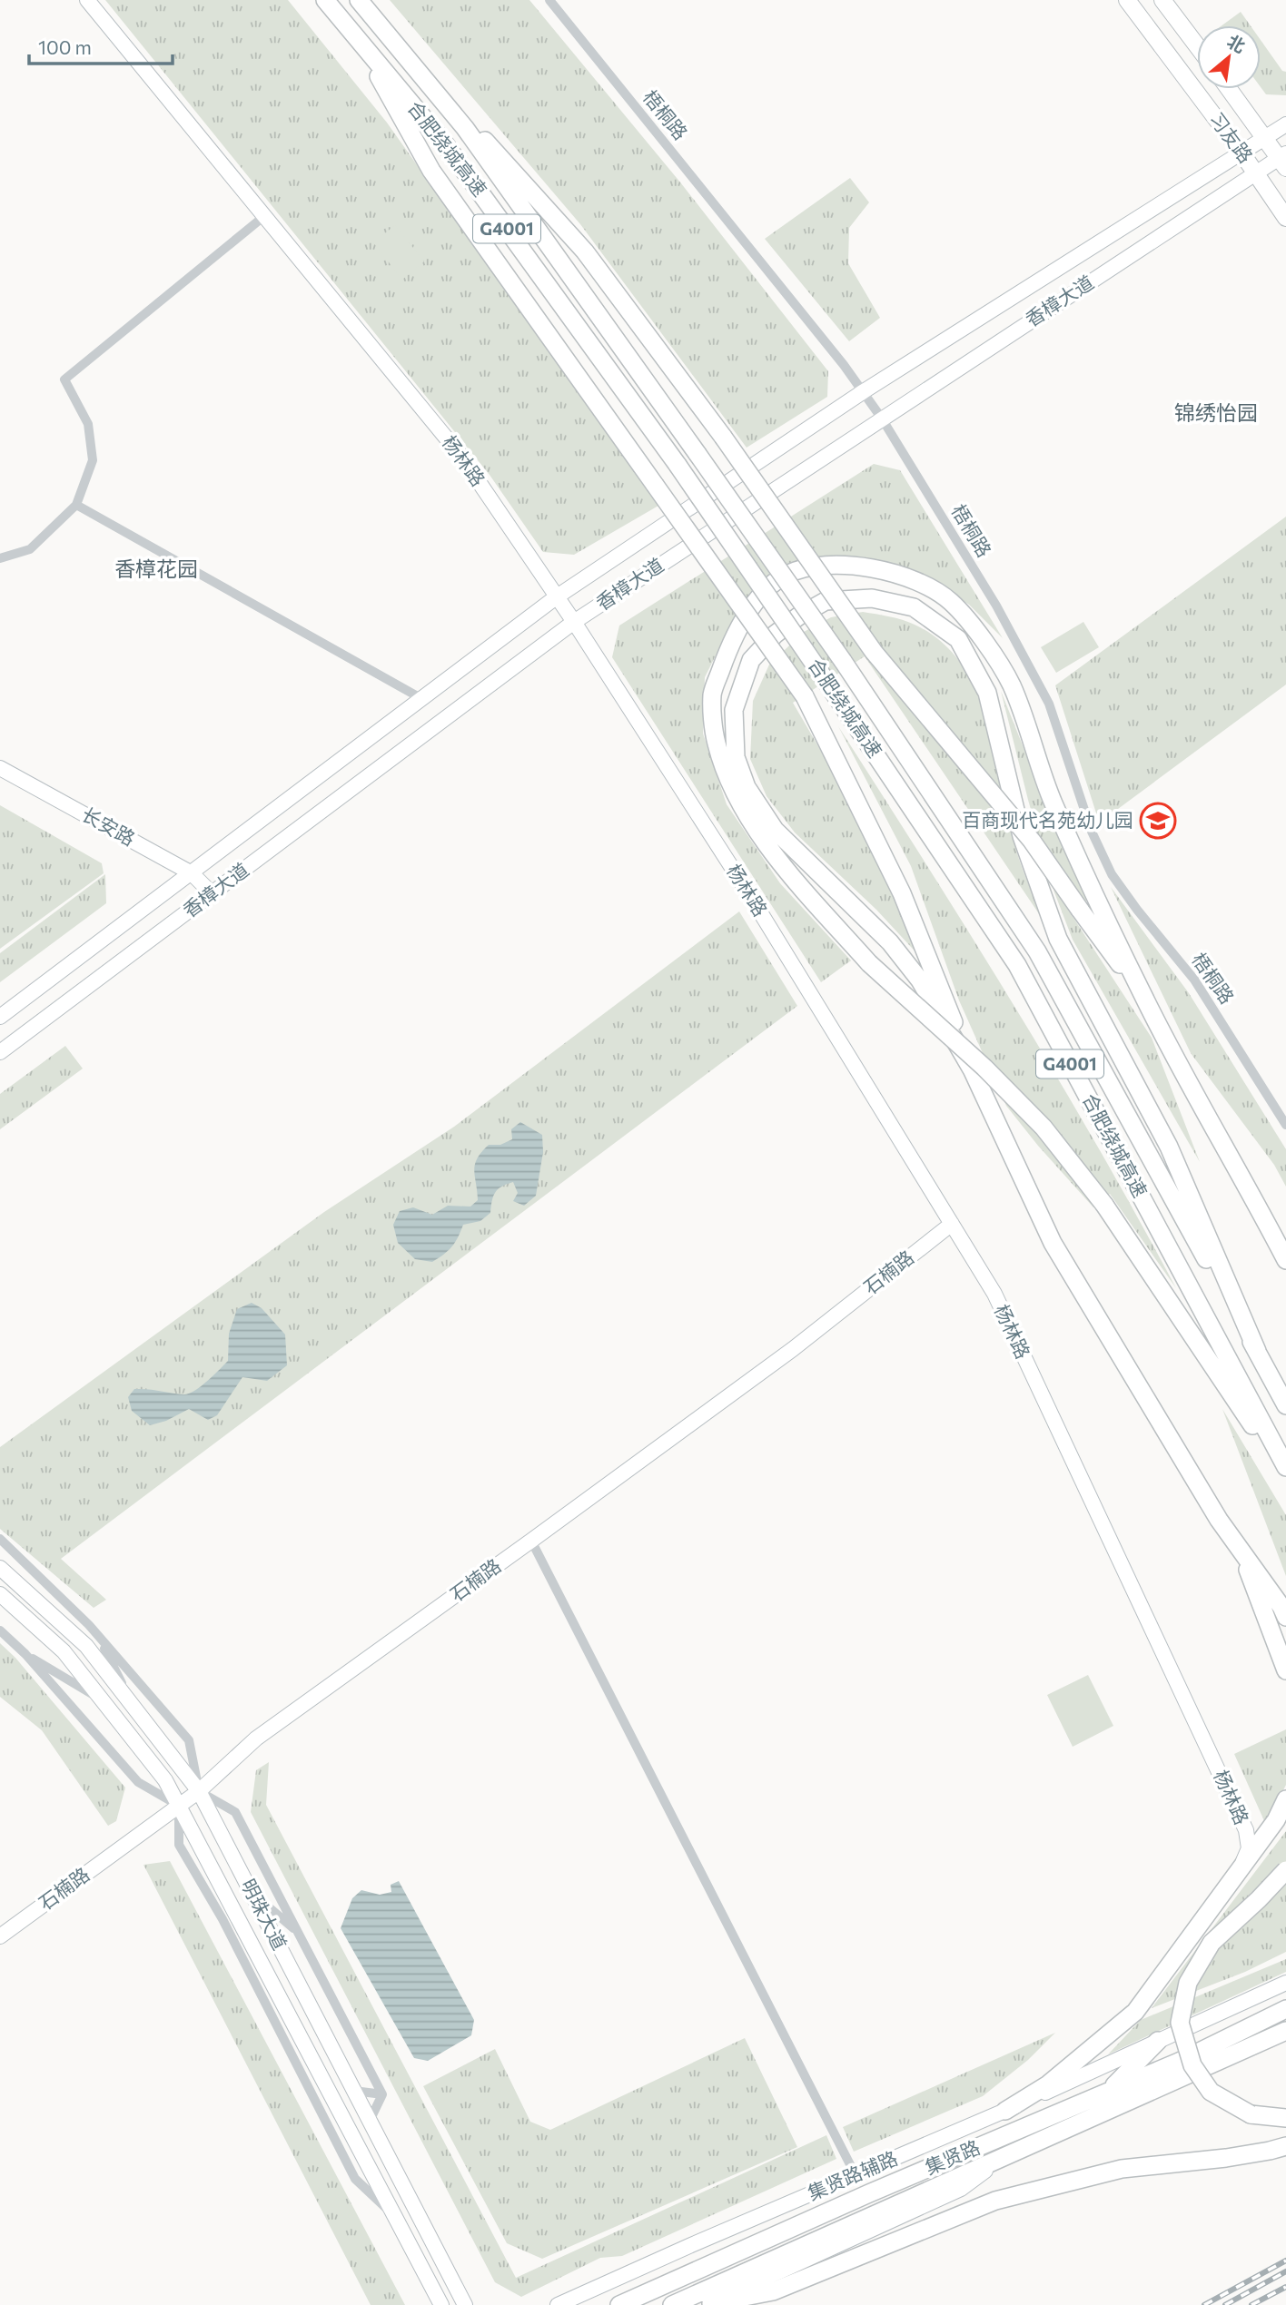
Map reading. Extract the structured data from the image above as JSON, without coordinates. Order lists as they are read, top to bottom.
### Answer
{
  "streets": {
    "highway": ["合肥绕城高速", "G4001", "集贤路"],
    "main road": [
      "习友路",
      "香樟大道",
      "杨林路",
      "长安路",
      "石楠路",
      "明珠大道",
      "集贤路辅路"
    ],
    "street": ["梧桐路"]
  },
  "crossings": [
    ["梧桐路", "香樟大道"],
    ["习友路", "香樟大道"],
    ["香樟大道", "杨林路"],
    ["香樟大道", "长安路"],
    ["杨林路", "石楠路"],
    ["石楠路", "明珠大道"]
  ],
  "districts": ["锦绣怡园", "香樟花园"],
  "places": {
    "school or university": ["百商现代名苑幼儿园"]
  },
  "scale_bar": "100 m",
  "north": "top right"
}
